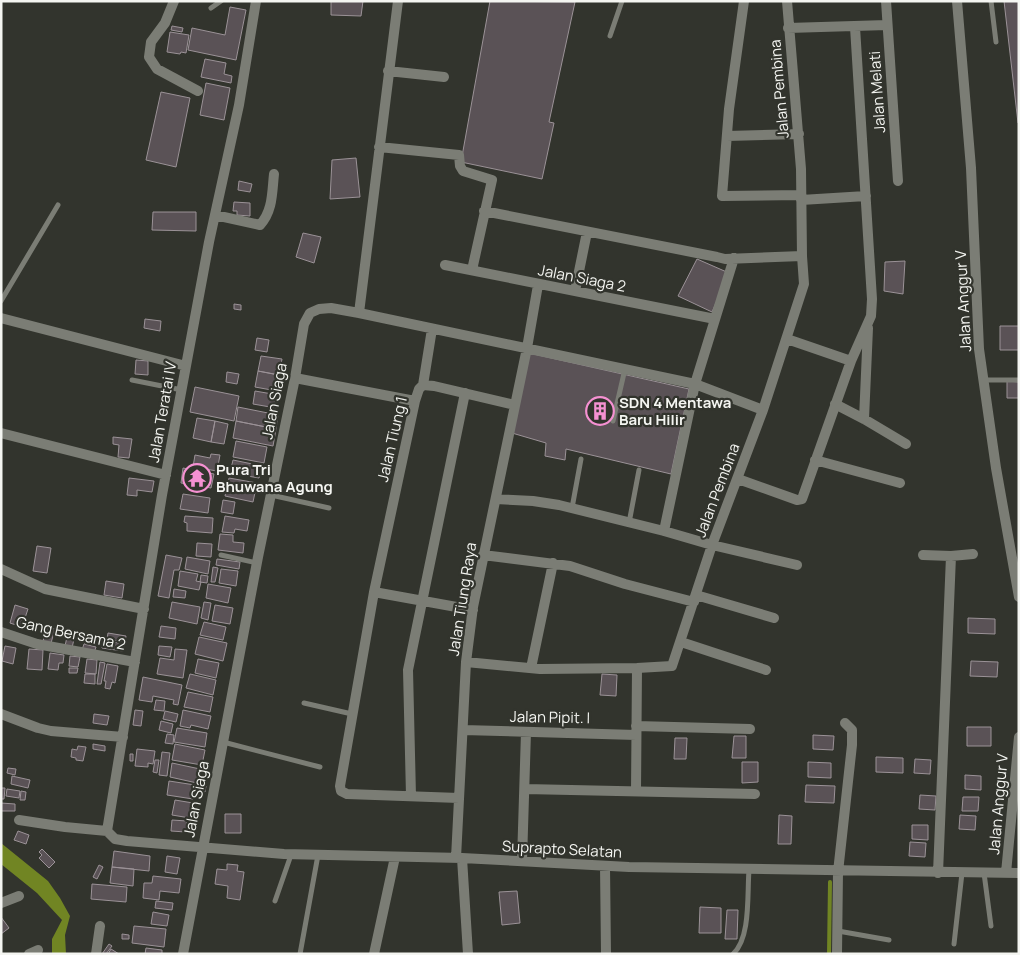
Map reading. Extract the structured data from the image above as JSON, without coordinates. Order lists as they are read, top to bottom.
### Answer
{
  "streets": {
    "street": [
      "Jalan Pembina",
      "Jalan Melati",
      "Jalan Siaga 2",
      "Jalan Anggur V",
      "Jalan Siaga",
      "Jalan Teratai IV",
      "Jalan Tiung 1",
      "Jalan Tiung Raya",
      "Gang Bersama 2",
      "Jalan Pipit. I",
      "Suprapto Selatan"
    ]
  },
  "crossings": [
    ["Jalan Pembina", "Jalan Siaga"],
    ["Jalan Pembina", "Jalan Tiung Raya"],
    ["Jalan Siaga 2", "Jalan Tiung Raya"],
    ["Jalan Anggur V", "Suprapto Selatan"],
    ["Jalan Siaga", "Jalan Tiung Raya"],
    ["Jalan Siaga", "Suprapto Selatan"],
    ["Jalan Teratai IV", "Gang Bersama 2"],
    ["Jalan Teratai IV", "Suprapto Selatan"],
    ["Jalan Tiung 1", "Jalan Tiung Raya"],
    ["Jalan Tiung Raya", "Jalan Pipit. I"],
    ["Jalan Tiung Raya", "Suprapto Selatan"]
  ],
  "places": {
    "building": ["SDN 4 Mentawa Baru Hilir"],
    "temple": ["Pura Tri Bhuwana Agung"]
  }
}
